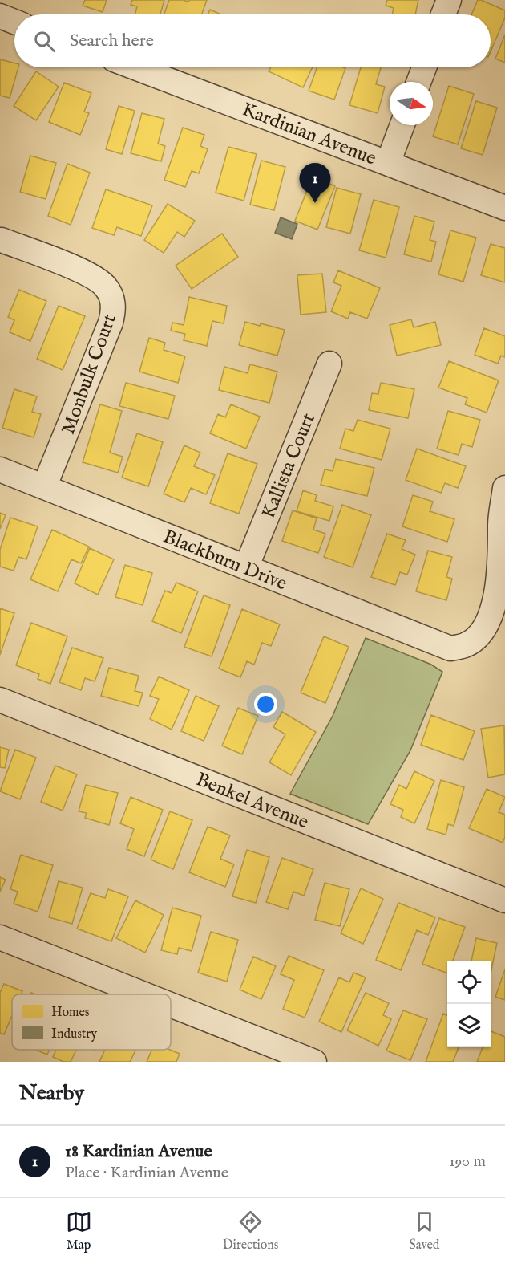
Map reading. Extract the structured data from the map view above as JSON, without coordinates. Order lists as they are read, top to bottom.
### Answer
{
  "streets": {
    "street": [
      "Kardinian Avenue",
      "Monbulk Court",
      "Kallista Court",
      "Blackburn Drive",
      "Benkel Avenue"
    ]
  },
  "crossings": [
    ["Monbulk Court", "Blackburn Drive"],
    ["Kallista Court", "Blackburn Drive"]
  ],
  "legend": ["Homes", "Industry"],
  "north": "right",
  "page": {
    "search": "Search here",
    "pins": "1",
    "heading": "Nearby",
    "list": [
      {
        "mark": "1",
        "name": "18 Kardinian Avenue",
        "note": "Place · Kardinian Avenue",
        "value": "190 m"
      }
    ],
    "nav": ["Map", "Directions", "Saved"]
  }
}
